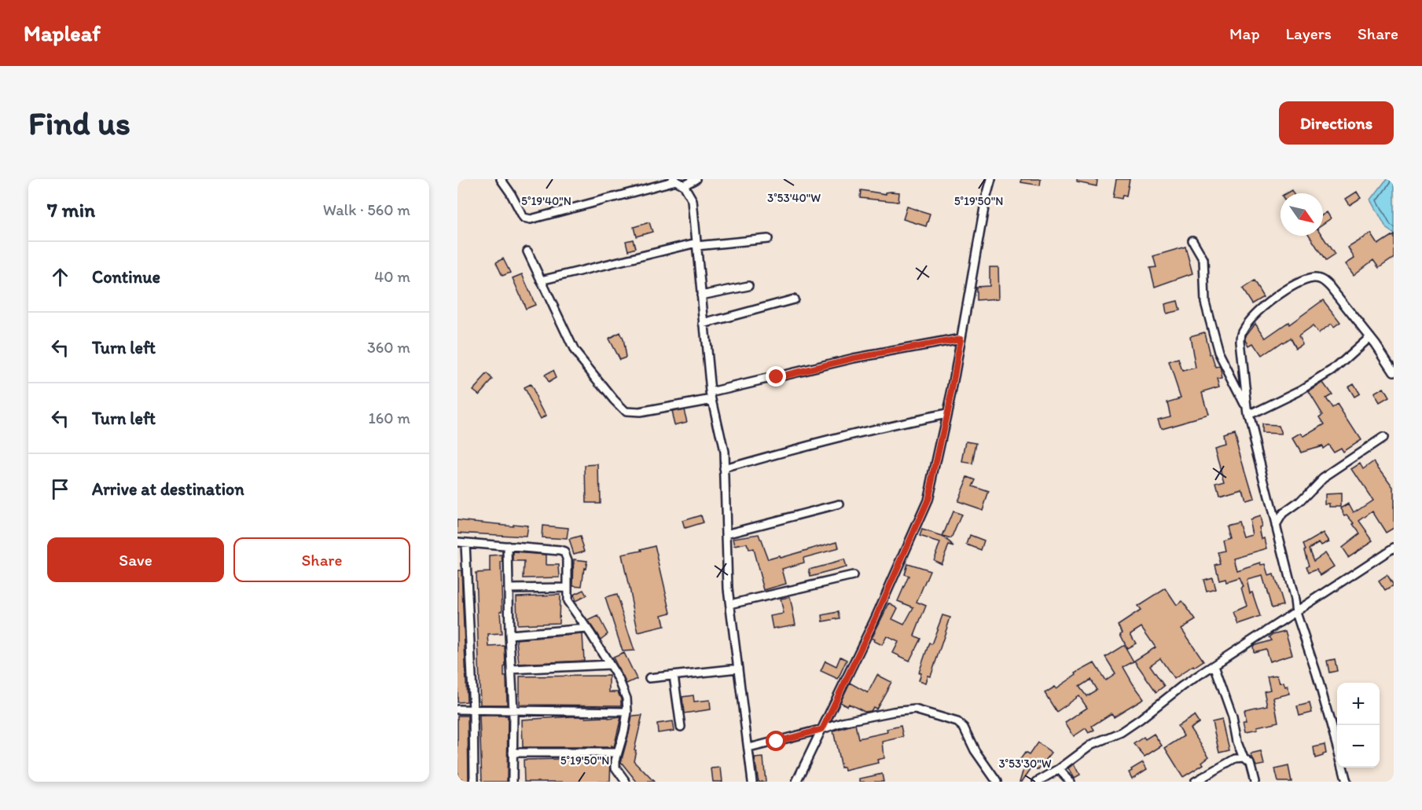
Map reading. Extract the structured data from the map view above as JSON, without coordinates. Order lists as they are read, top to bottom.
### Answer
{
  "north": "bottom right",
  "page": {
    "header": "Mapleaf",
    "nav": ["Map", "Layers", "Share"],
    "buttons": [
      "Directions",
      ["Save", "Share"]
    ],
    "title": "Find us",
    "heading": ["7 min", "Walk · 560 m"],
    "list": [
      ["Continue", "40 m"],
      ["Turn left", "360 m"],
      ["Turn left", "160 m"],
      "Arrive at destination"
    ],
    "map_buttons": ["+", "−"]
  },
  "coordinates": [
    "3°53'40\"W",
    "5°19'40\"N",
    "5°19'50\"N",
    "3°53'30\"W"
  ]
}
